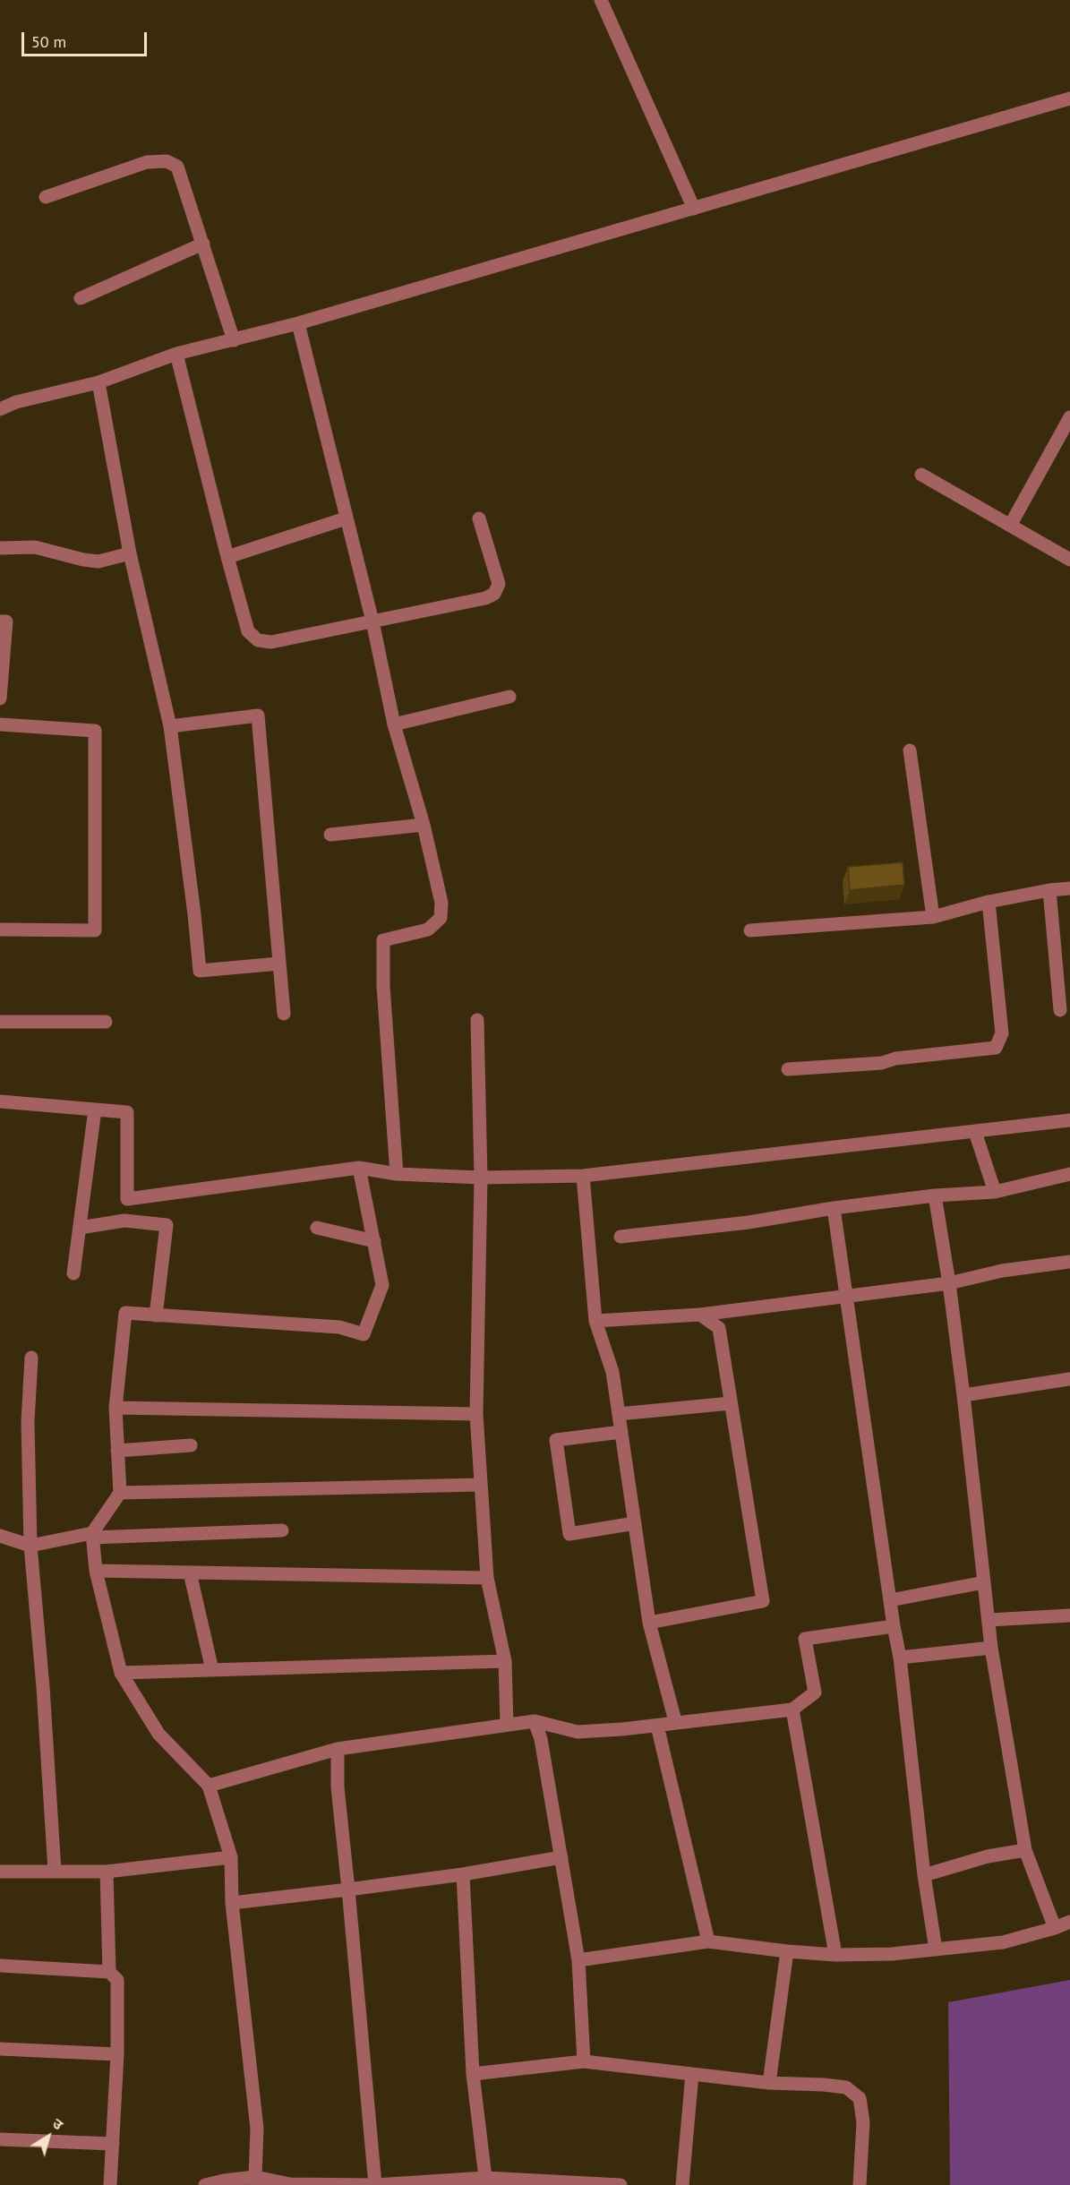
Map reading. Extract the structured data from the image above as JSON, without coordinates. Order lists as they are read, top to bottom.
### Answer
{
  "scale_bar": "50 m",
  "north": "top right"
}
